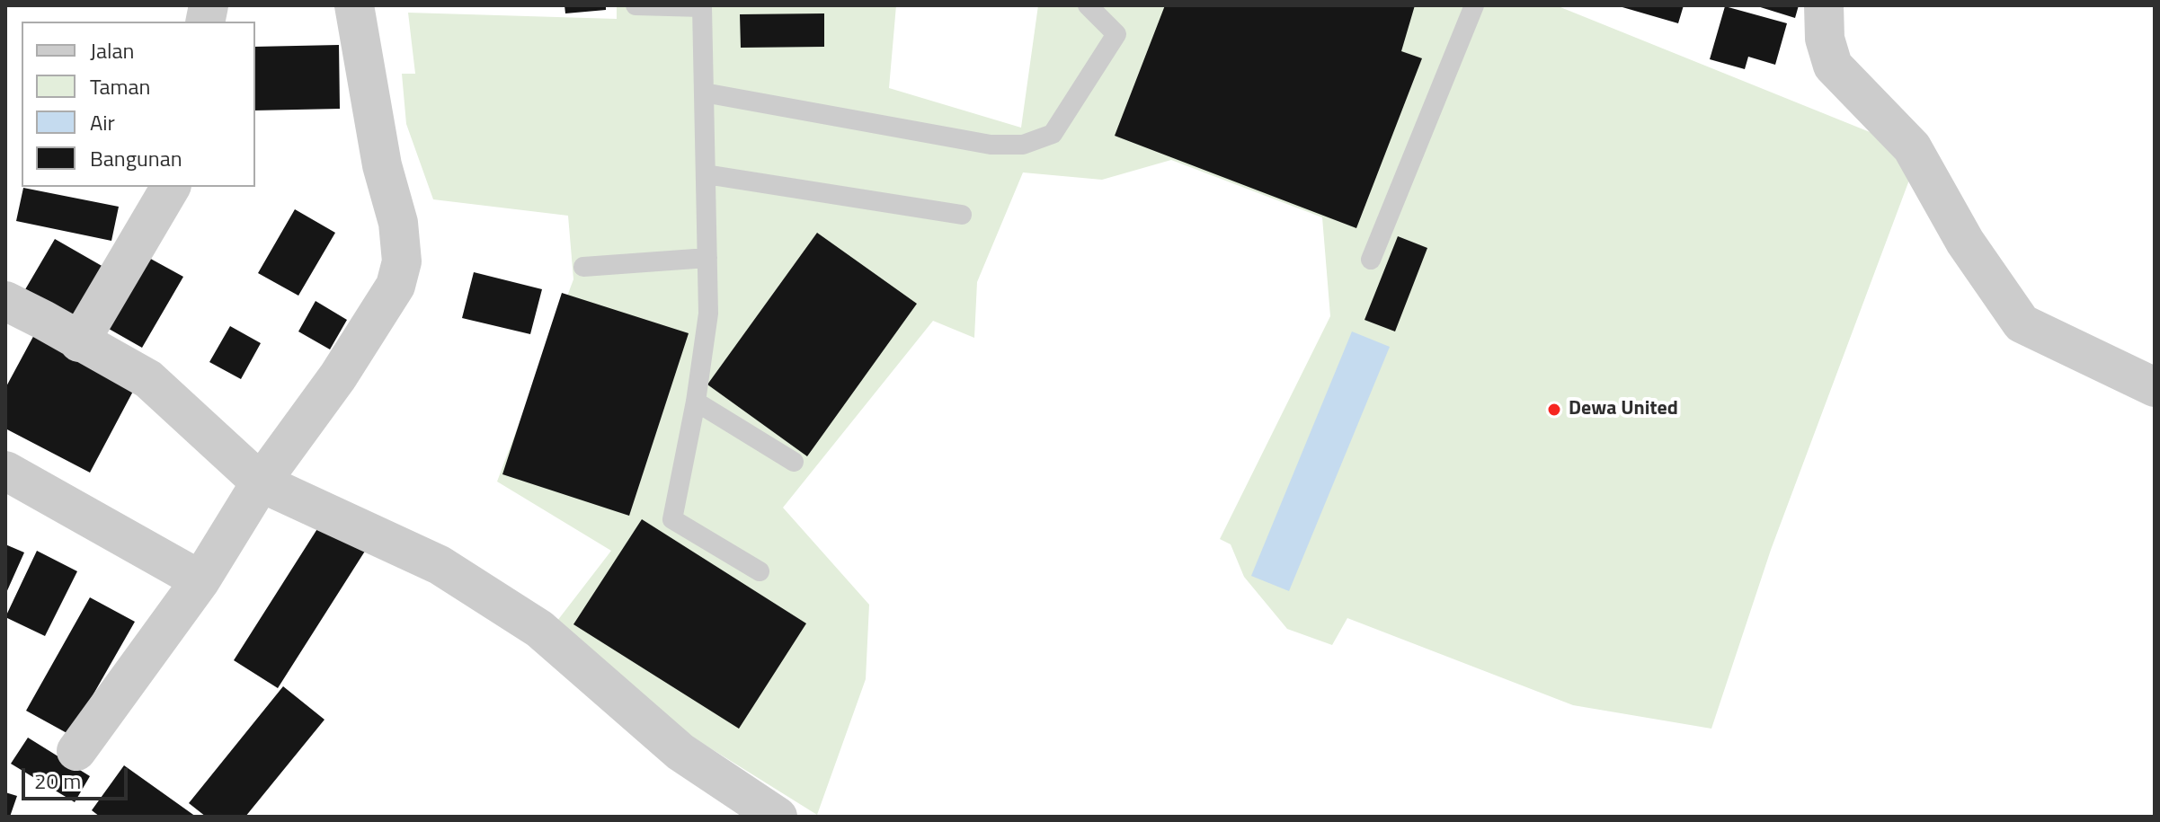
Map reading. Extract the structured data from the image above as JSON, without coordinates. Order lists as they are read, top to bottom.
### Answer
{
  "places": ["Dewa United"],
  "legend": [
    "Jalan",
    "Taman",
    "Air",
    "Bangunan"
  ],
  "scale_bar": "20 m"
}
